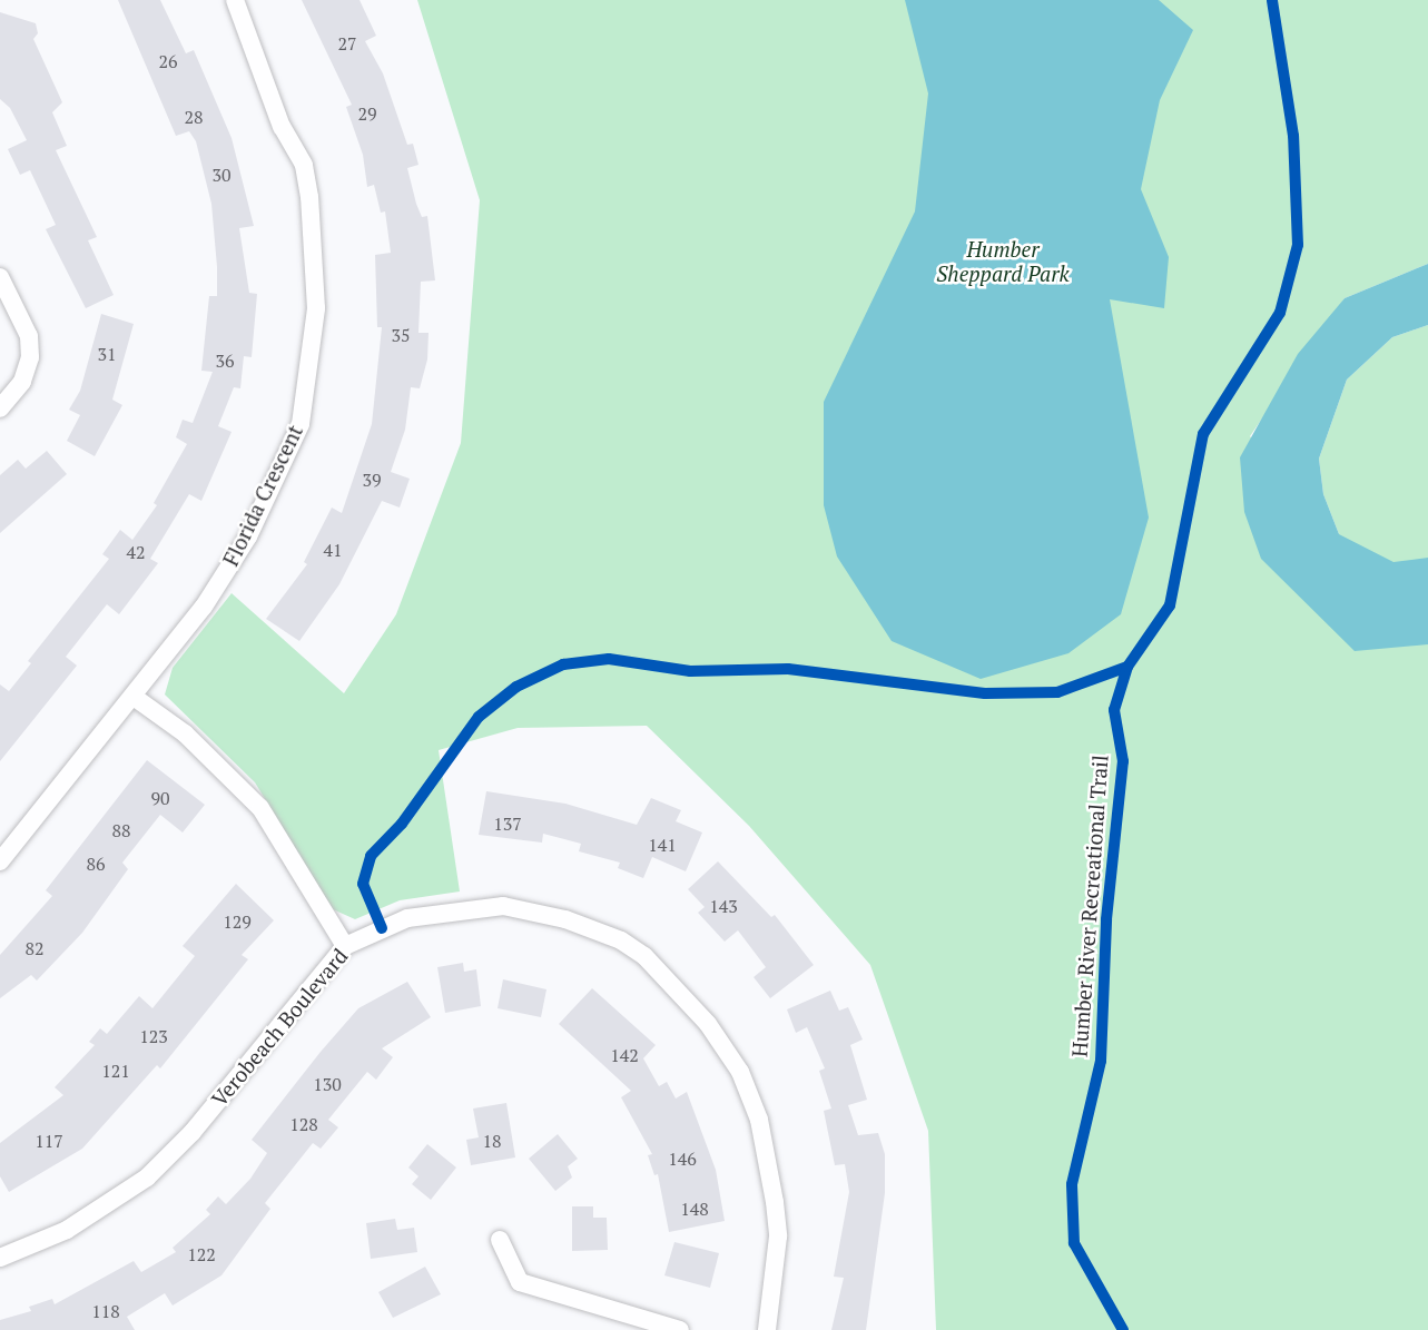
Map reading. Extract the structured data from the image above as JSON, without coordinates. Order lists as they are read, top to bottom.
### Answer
{
  "streets": {
    "street": ["Florida Crescent", "Verobeach Boulevard"],
    "cycle path": ["Humber River Recreational Trail"]
  },
  "parks": ["Humber Sheppard Park"],
  "house_numbers": [
    "27",
    "26",
    "29",
    "28",
    "30",
    "35",
    "31",
    "36",
    "39",
    "41",
    "42",
    "90",
    "137",
    "88",
    "141",
    "86",
    "143",
    "129",
    "82",
    "123",
    "142",
    "121",
    "130",
    "128",
    "117",
    "18",
    "146",
    "148",
    "122",
    "118"
  ]
}
